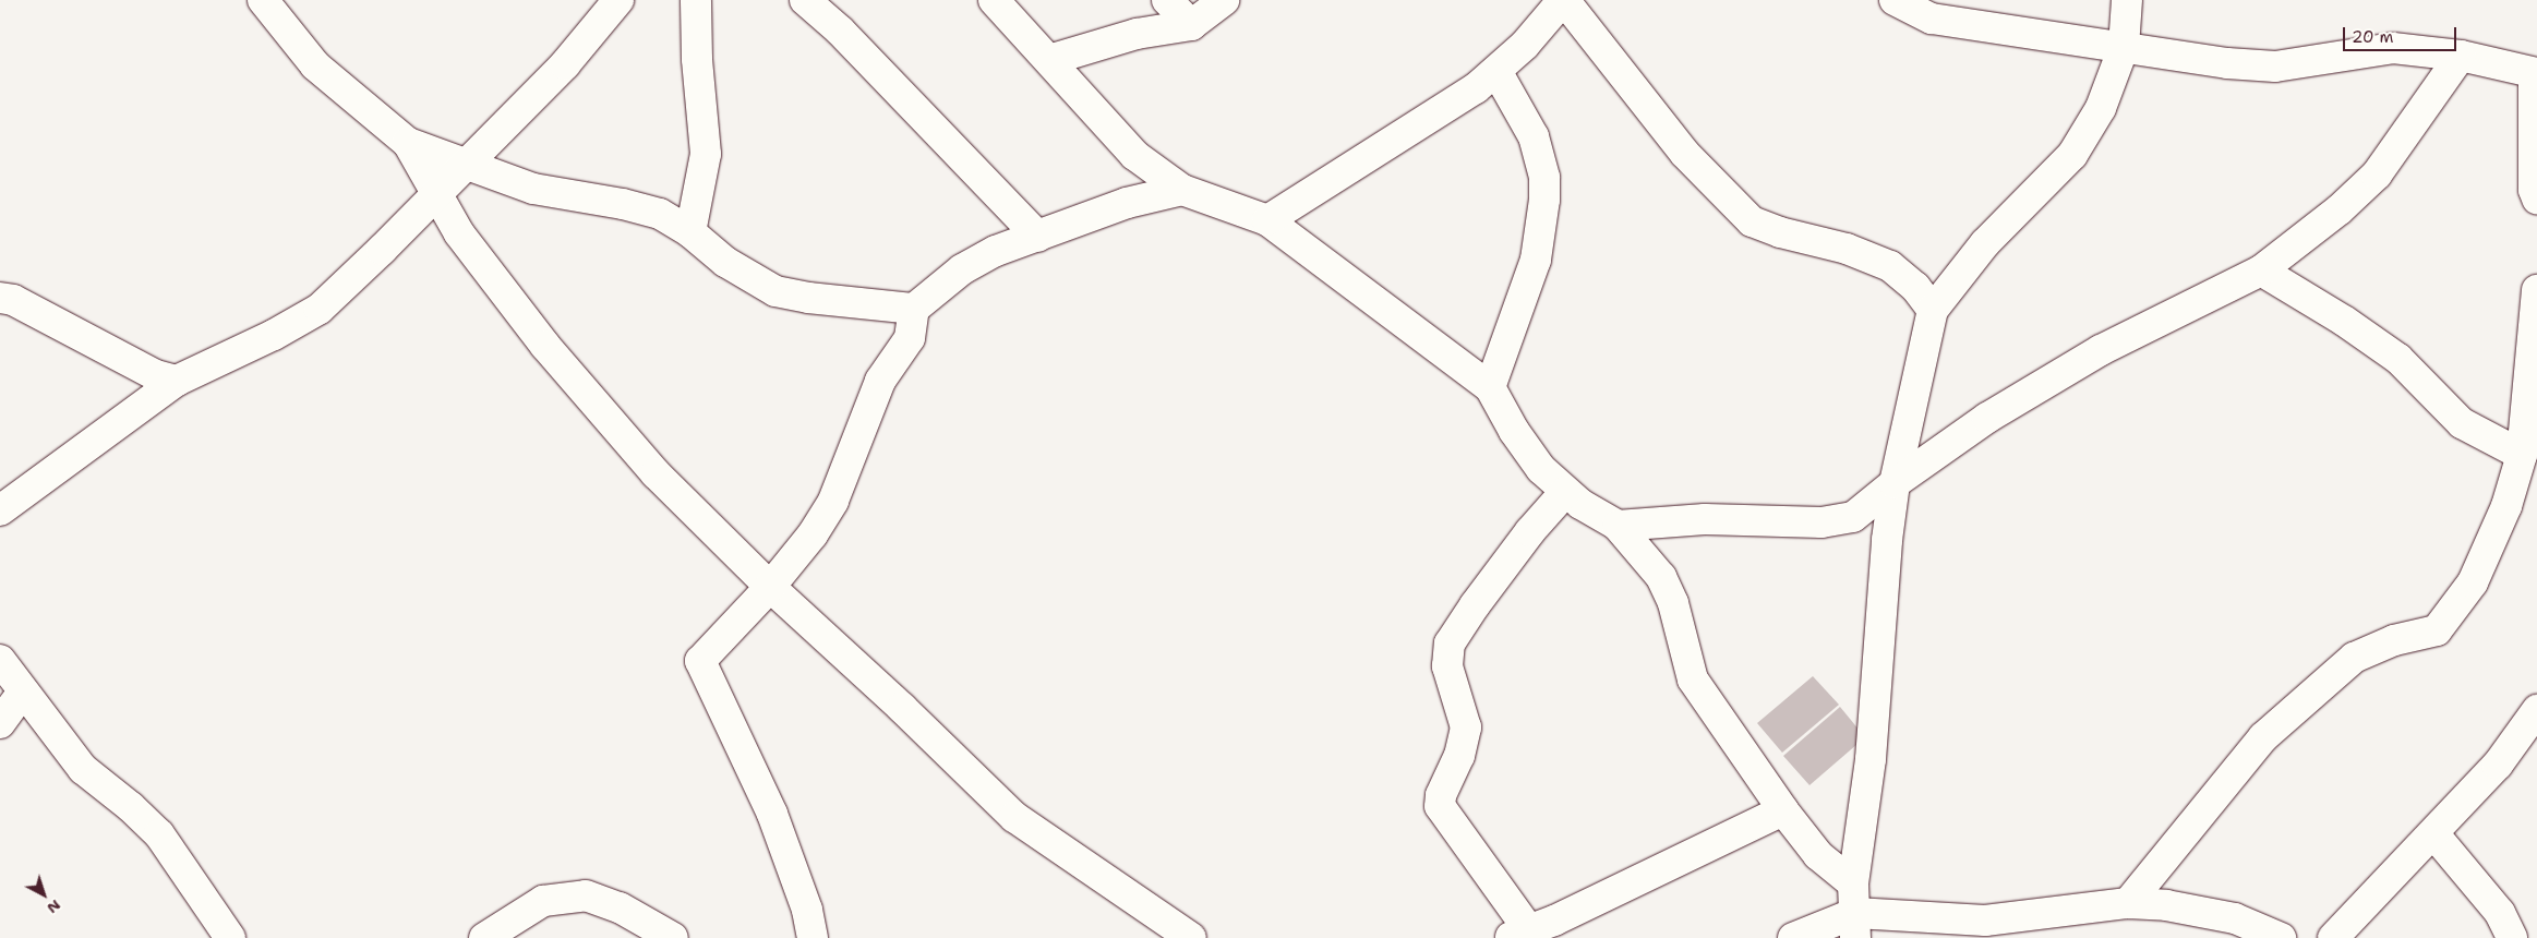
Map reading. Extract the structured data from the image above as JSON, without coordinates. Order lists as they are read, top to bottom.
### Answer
{
  "scale_bar": "20 m",
  "north": "bottom right"
}
